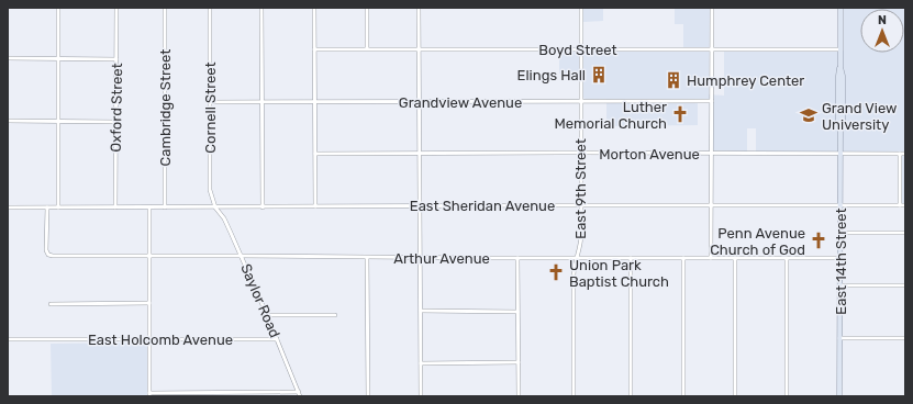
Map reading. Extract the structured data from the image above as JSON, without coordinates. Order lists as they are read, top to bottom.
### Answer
{
  "streets": {
    "main road": ["East 14th Street"],
    "street": [
      "Boyd Street",
      "Grandview Avenue",
      "Oxford Street",
      "Cambridge Street",
      "Cornell Street",
      "Morton Avenue",
      "East 9th Street",
      "East Sheridan Avenue",
      "Arthur Avenue",
      "Saylor Road",
      "East Holcomb Avenue"
    ]
  },
  "crossings": [
    ["Boyd Street", "East 9th Street"],
    ["Boyd Street", "East 14th Street"],
    ["Grandview Avenue", "Cornell Street"],
    ["Grandview Avenue", "East 9th Street"],
    ["Oxford Street", "East Sheridan Avenue"],
    ["Cambridge Street", "East Sheridan Avenue"],
    ["Cornell Street", "East Sheridan Avenue"],
    ["Cornell Street", "Saylor Road"],
    ["Morton Avenue", "East 9th Street"],
    ["Morton Avenue", "East 14th Street"],
    ["East 9th Street", "East Sheridan Avenue"],
    ["East 9th Street", "Arthur Avenue"],
    ["East Sheridan Avenue", "Arthur Avenue"],
    ["East Sheridan Avenue", "East 14th Street"],
    ["East Sheridan Avenue", "Saylor Road"],
    ["Arthur Avenue", "East 14th Street"],
    ["Arthur Avenue", "Saylor Road"],
    ["Saylor Road", "East Holcomb Avenue"]
  ],
  "places": {
    "building": ["Elings Hall", "Humphrey Center"],
    "church": ["Luther Memorial Church", "Penn Avenue Church of God", "Union Park Baptist Church"],
    "school or university": ["Grand View University"]
  },
  "north": "top"
}
